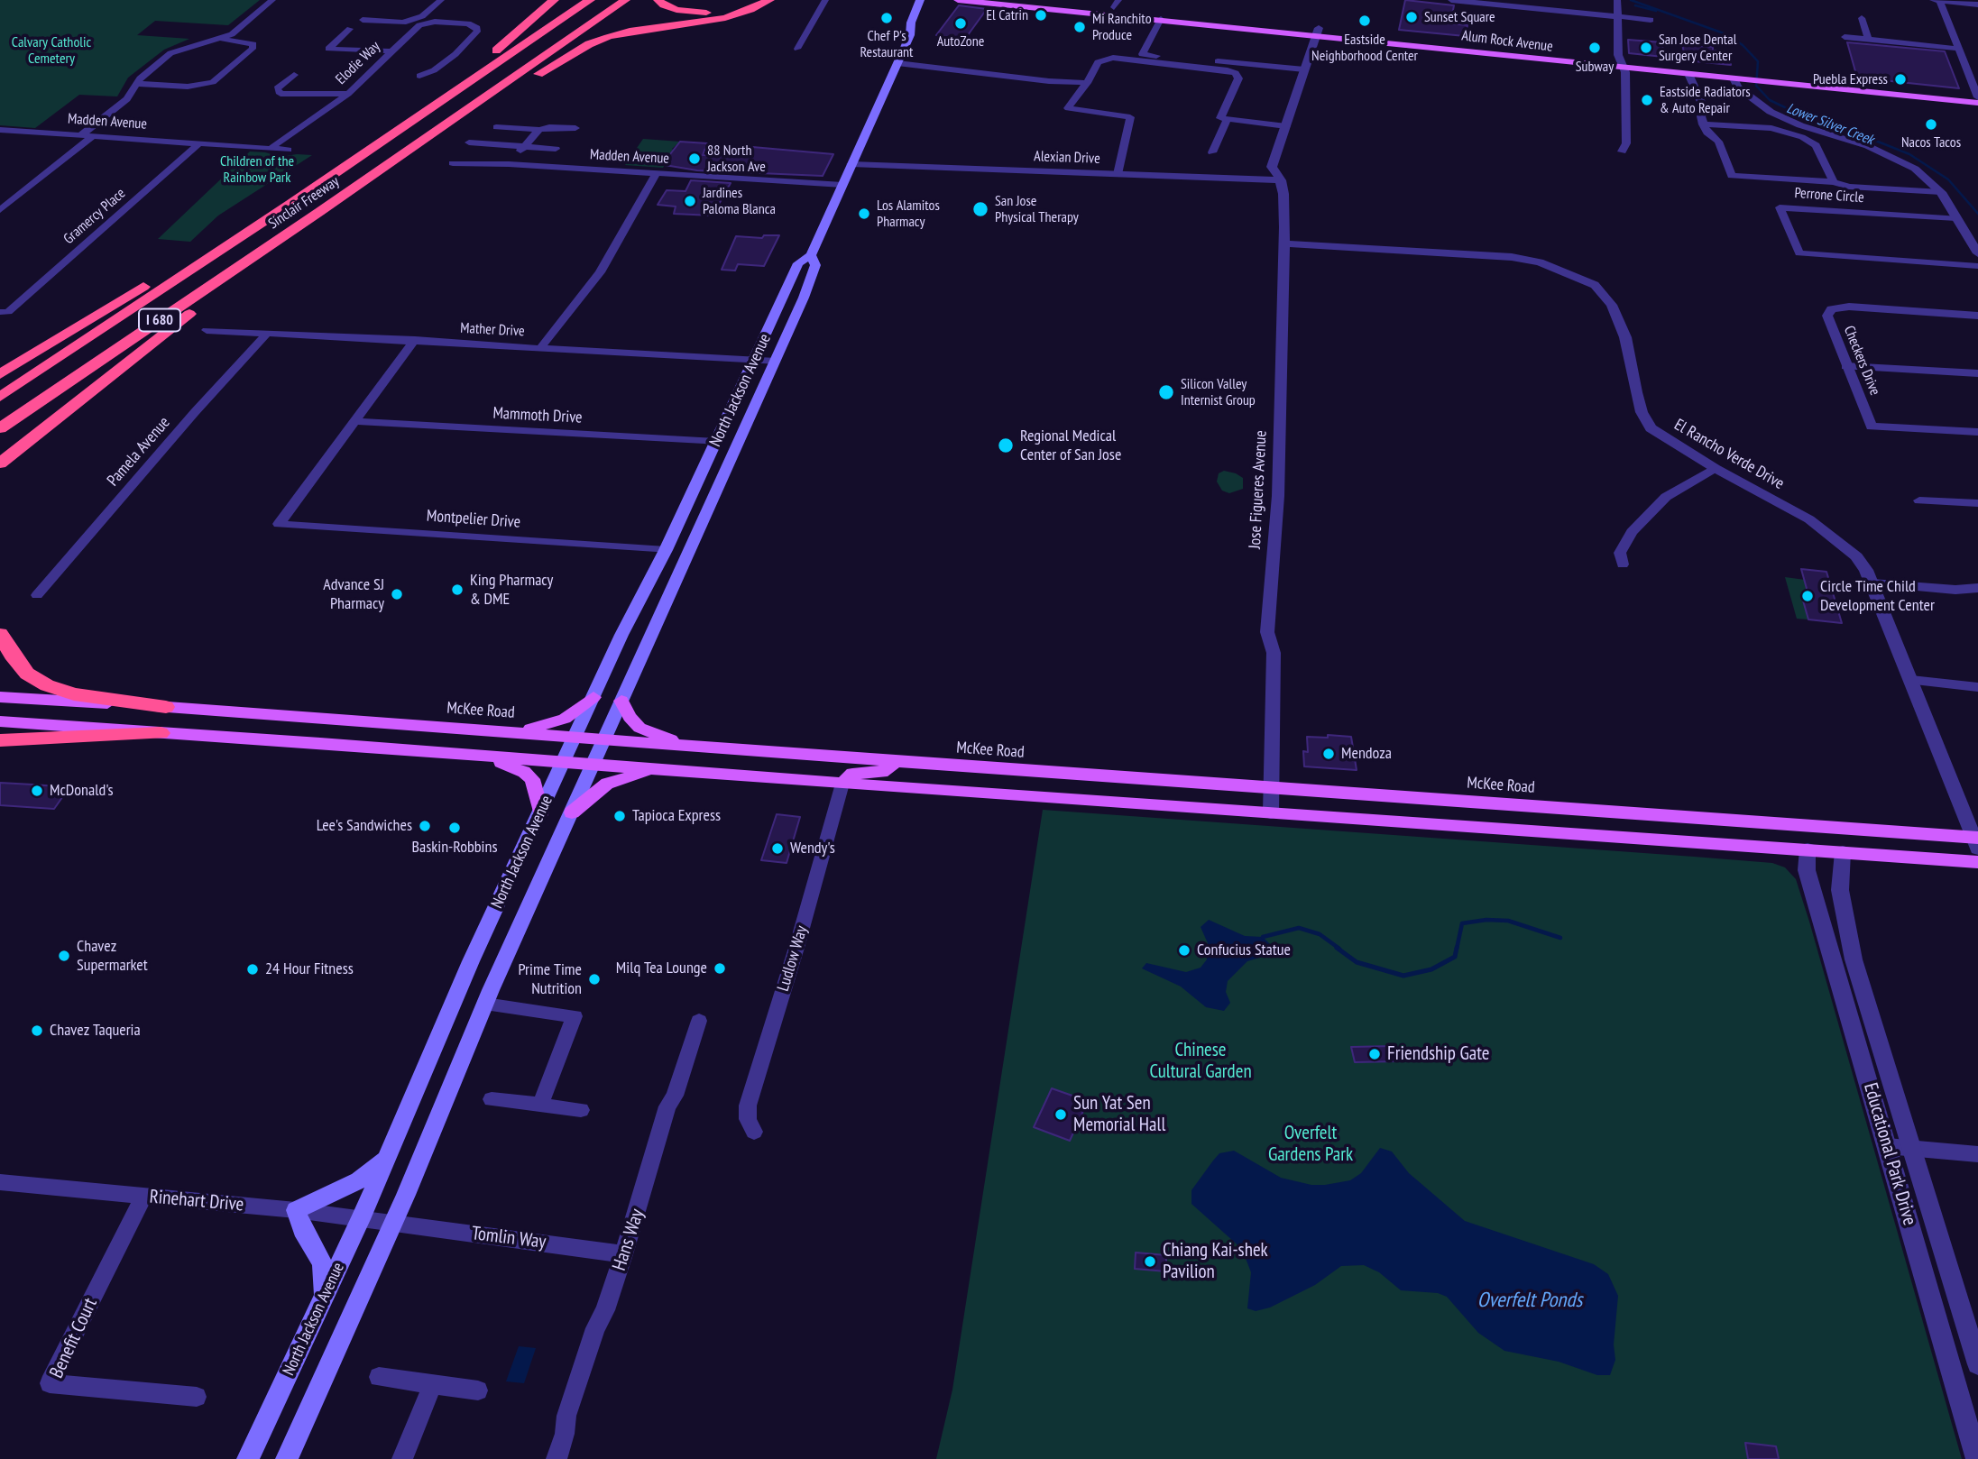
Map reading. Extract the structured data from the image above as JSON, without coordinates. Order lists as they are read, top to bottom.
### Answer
{
  "streets": {
    "highway": ["Sinclair Freeway", "I 680"],
    "main road": ["Alum Rock Avenue", "North Jackson Avenue", "McKee Road"],
    "street": [
      "Elodie Way",
      "Madden Avenue",
      "Alexian Drive",
      "Perrone Circle",
      "Gramercy Place",
      "Mather Drive",
      "Checkers Drive",
      "Mammoth Drive",
      "Pamela Avenue",
      "El Rancho Verde Drive",
      "Jose Figueres Avenue",
      "Montpelier Drive",
      "Ludlow Way",
      "Educational Park Drive",
      "Rinehart Drive",
      "Tomlin Way",
      "Hans Way",
      "Benefit Court"
    ]
  },
  "crossings": [
    ["Alum Rock Avenue", "Jose Figueres Avenue"],
    ["Elodie Way", "Madden Avenue"],
    ["Madden Avenue", "Gramercy Place"],
    ["Madden Avenue", "North Jackson Avenue"],
    ["Alexian Drive", "North Jackson Avenue"],
    ["Alexian Drive", "Jose Figueres Avenue"],
    ["Mather Drive", "North Jackson Avenue"],
    ["Mather Drive", "Pamela Avenue"],
    ["North Jackson Avenue", "Mammoth Drive"],
    ["North Jackson Avenue", "Montpelier Drive"],
    ["North Jackson Avenue", "McKee Road"],
    ["North Jackson Avenue", "Rinehart Drive"],
    ["North Jackson Avenue", "Tomlin Way"],
    ["Mammoth Drive", "Montpelier Drive"],
    ["El Rancho Verde Drive", "Jose Figueres Avenue"],
    ["El Rancho Verde Drive", "McKee Road"],
    ["Jose Figueres Avenue", "McKee Road"],
    ["Rinehart Drive", "Tomlin Way"],
    ["Rinehart Drive", "Benefit Court"],
    ["Tomlin Way", "Hans Way"]
  ],
  "water": ["Lower Silver Creek", "Overfelt Ponds"],
  "parks": [
    "Calvary Catholic Cemetery",
    "Children of the Rainbow Park",
    "Chinese Cultural Garden",
    "Overfelt Gardens Park"
  ],
  "places": [
    "El Catrin",
    "Sunset Square",
    "Chef P's Restaurant",
    "Eastside Neighborhood Center",
    "AutoZone",
    "Mi Ranchito Produce",
    "Subway",
    "San Jose Dental Surgery Center",
    "Puebla Express",
    "Eastside Radiators & Auto Repair",
    "Nacos Tacos",
    "88 North Jackson Ave",
    "Jardines Paloma Blanca",
    "San Jose Physical Therapy",
    "Los Alamitos Pharmacy",
    "Silicon Valley Internist Group",
    "Regional Medical Center of San Jose",
    "King Pharmacy & DME",
    "Advance SJ Pharmacy",
    "Circle Time Child Development Center",
    "Mendoza",
    "McDonald's",
    "Tapioca Express",
    "Lee's Sandwiches",
    "Baskin-Robbins",
    "Wendy's",
    "Confucius Statue",
    "Chavez Supermarket",
    "Milq Tea Lounge",
    "24 Hour Fitness",
    "Prime Time Nutrition",
    "Chavez Taqueria",
    "Friendship Gate",
    "Sun Yat Sen Memorial Hall",
    "Chiang Kai-shek Pavilion"
  ]
}
